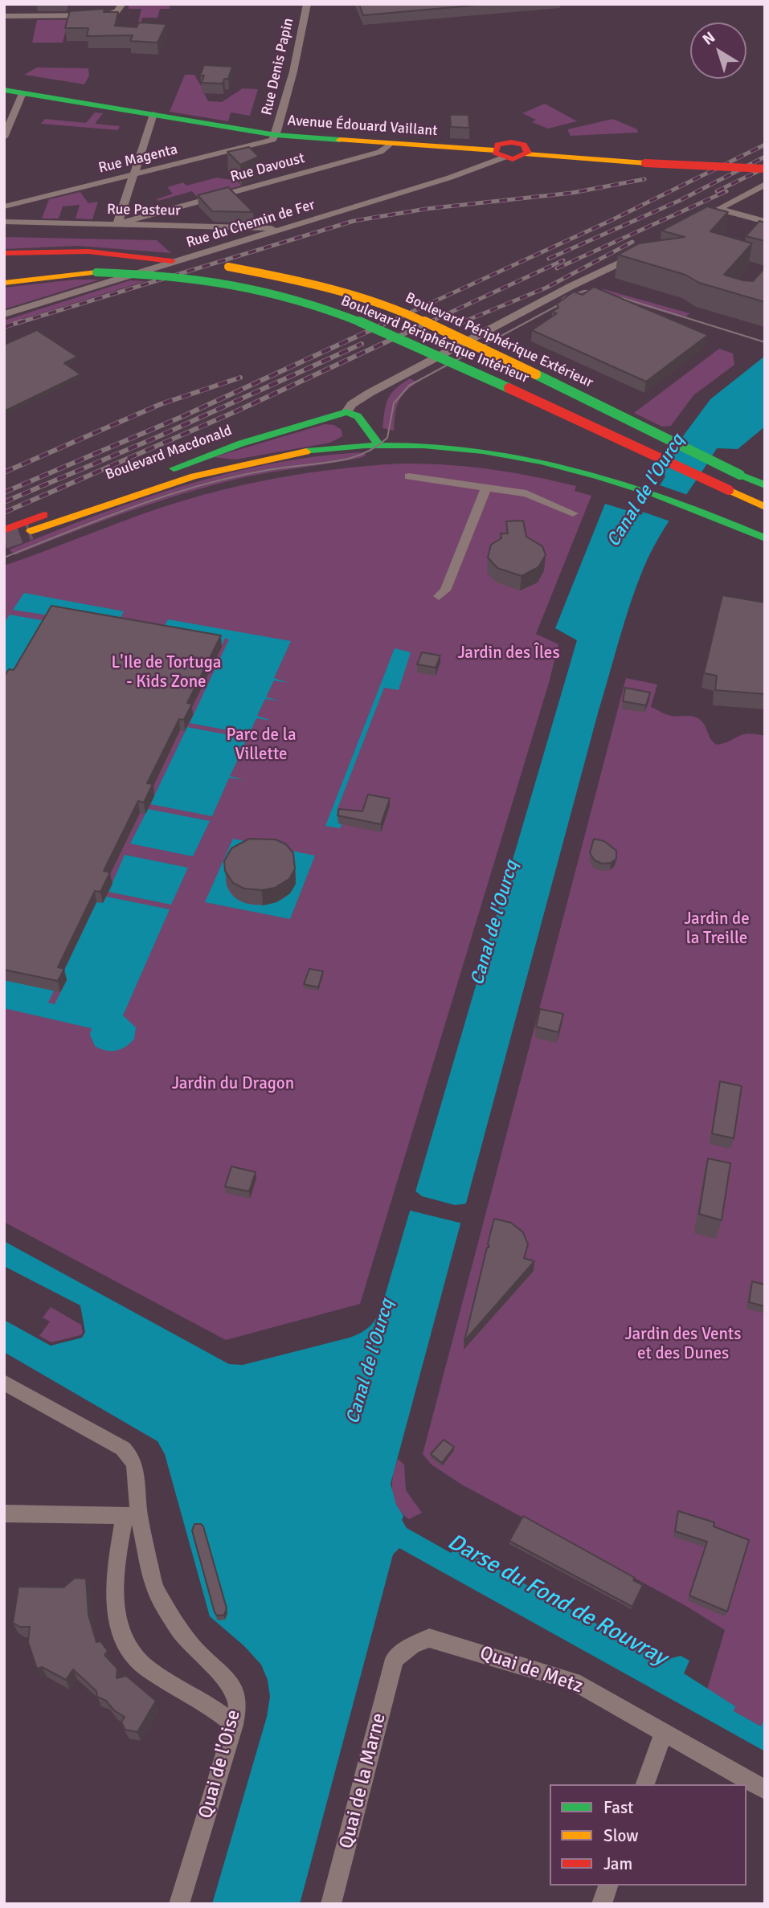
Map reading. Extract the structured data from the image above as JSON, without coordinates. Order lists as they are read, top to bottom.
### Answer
{
  "streets": {
    "main road": [
      "Avenue Édouard Vaillant",
      "Boulevard Périphérique Intérieur",
      "Boulevard Périphérique Extérieur",
      "Boulevard Macdonald"
    ],
    "street": [
      "Rue Denis Papin",
      "Rue Magenta",
      "Rue Davoust",
      "Rue Pasteur",
      "Rue du Chemin de Fer",
      "Quai de Metz",
      "Quai de l'Oise",
      "Quai de la Marne"
    ]
  },
  "crossings": [
    ["Rue Denis Papin", "Avenue Édouard Vaillant"],
    ["Rue Denis Papin", "Rue Magenta"],
    ["Avenue Édouard Vaillant", "Rue Magenta"],
    ["Avenue Édouard Vaillant", "Rue Davoust"],
    ["Avenue Édouard Vaillant", "Rue du Chemin de Fer"],
    ["Rue Davoust", "Rue Pasteur"],
    ["Rue Pasteur", "Rue du Chemin de Fer"],
    ["Quai de Metz", "Quai de la Marne"]
  ],
  "water": ["Canal de l'Ourcq", "Darse du Fond de Rouvray"],
  "parks": [
    "Jardin des Îles",
    "L'Ile de Tortuga - Kids Zone",
    "Parc de la Villette",
    "Jardin de la Treille",
    "Jardin du Dragon",
    "Jardin des Vents et des Dunes"
  ],
  "legend": ["Fast", "Slow", "Jam"],
  "north": "top left"
}
